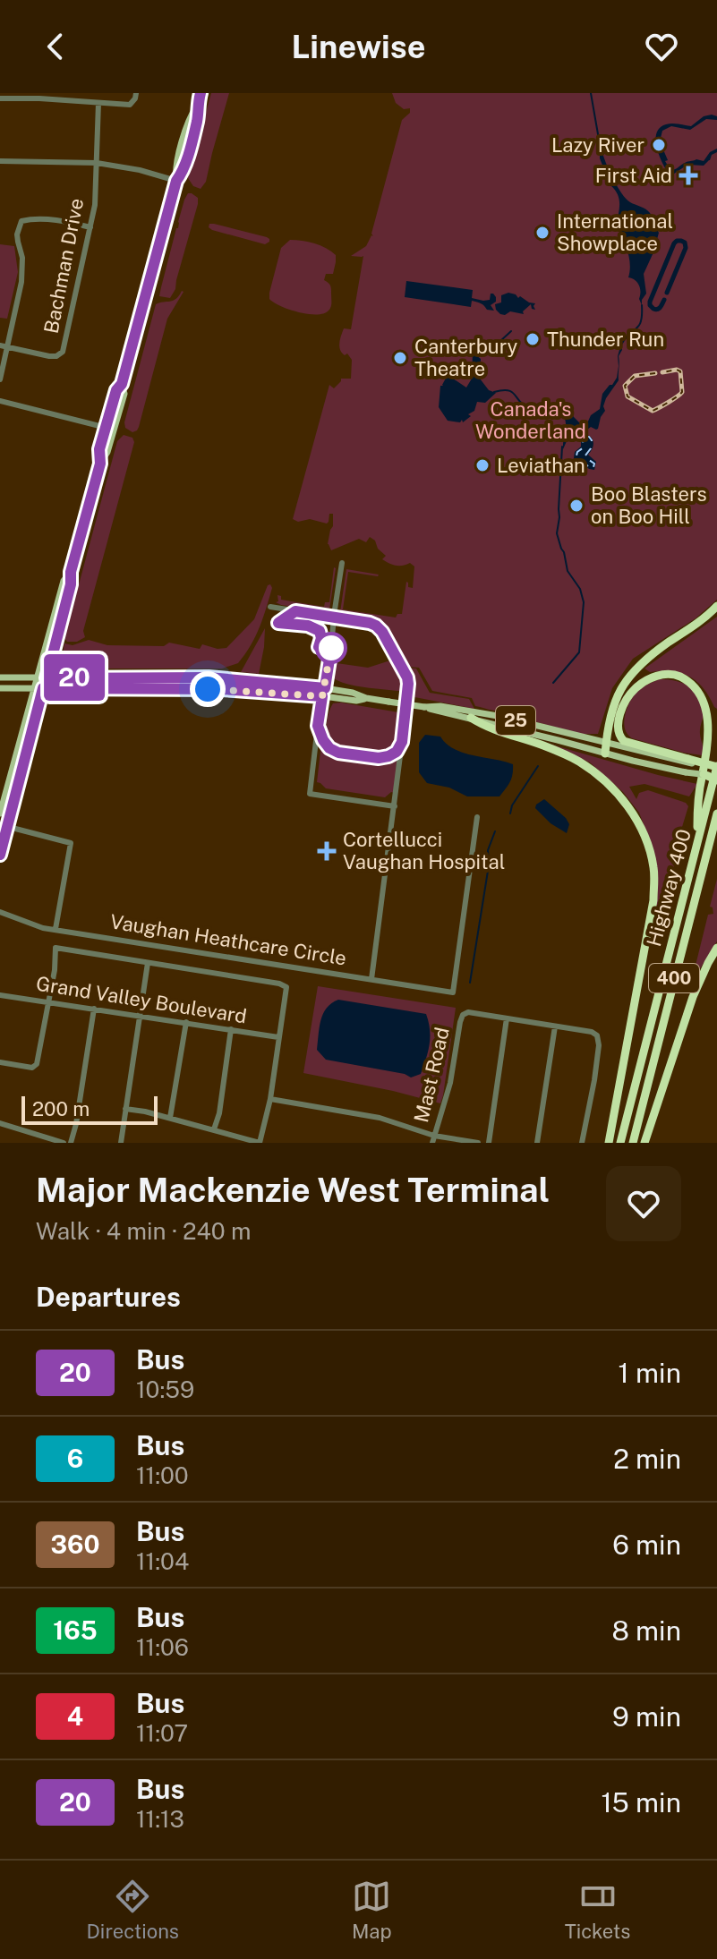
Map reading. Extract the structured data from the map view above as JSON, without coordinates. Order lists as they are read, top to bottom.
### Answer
{
  "streets": {
    "highway": ["Highway 400", "400"],
    "main road": ["25"],
    "street": [
      "Bachman Drive",
      "Vaughan Heathcare Circle",
      "Grand Valley Boulevard",
      "Mast Road"
    ]
  },
  "crossings": [
    ["25", "Highway 400"]
  ],
  "parks": ["Canada's Wonderland"],
  "places": {
    "other": [
      "Lazy River",
      "International Showplace",
      "Thunder Run",
      "Canterbury Theatre",
      "Leviathan",
      "Boo Blasters on Boo Hill"
    ],
    "health": ["First Aid", "Cortellucci Vaughan Hospital"]
  },
  "lines": ["bus line 20"],
  "scale_bar": "200 m",
  "page": {
    "header": "Linewise",
    "on_map": "20",
    "scale": "200 m",
    "heading": [
      ["Major Mackenzie West Terminal", "Walk · 4 min · 240 m"],
      "Departures"
    ],
    "list": [
      {
        "mark": "20",
        "name": "Bus",
        "note": "10:59",
        "value": "1 min"
      },
      {
        "mark": "6",
        "name": "Bus",
        "note": "11:00",
        "value": "2 min"
      },
      {
        "mark": "360",
        "name": "Bus",
        "note": "11:04",
        "value": "6 min"
      },
      {
        "mark": "165",
        "name": "Bus",
        "note": "11:06",
        "value": "8 min"
      },
      {
        "mark": "4",
        "name": "Bus",
        "note": "11:07",
        "value": "9 min"
      },
      {
        "mark": "20",
        "name": "Bus",
        "note": "11:13",
        "value": "15 min"
      }
    ],
    "tabs": ["Directions", "Map", "Tickets"]
  }
}
